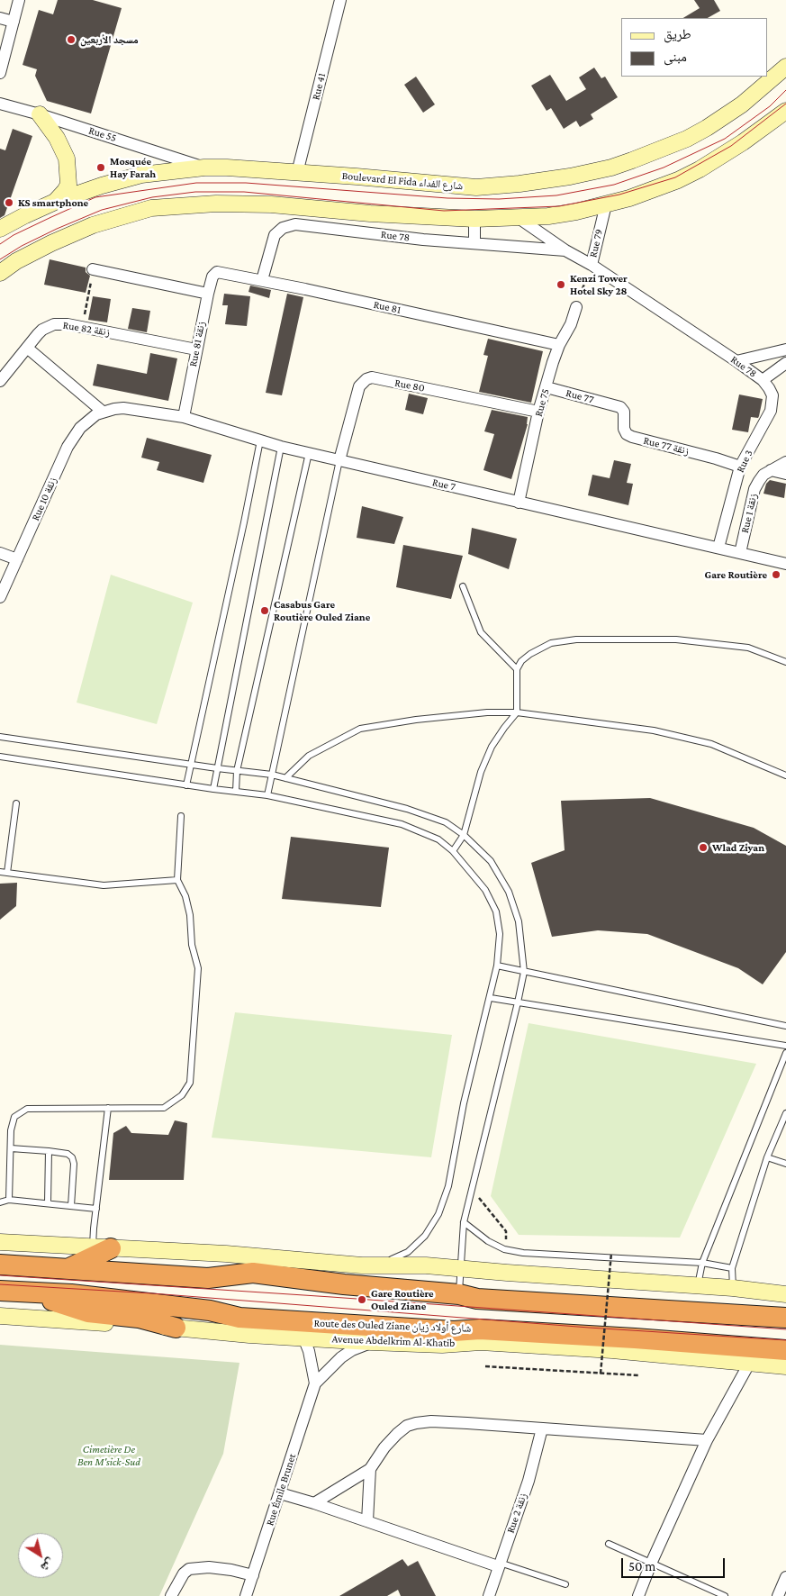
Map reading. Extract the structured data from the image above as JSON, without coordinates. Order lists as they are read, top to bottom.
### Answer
{
  "streets": {
    "highway": ["Route des Ouled Ziane شارع أولاد زيان"],
    "main road": ["Boulevard El Fida شارع الفداء", "Avenue Abdelkrim Al-Khatib"],
    "street": [
      "Rue 41",
      "Rue 55",
      "Rue 78",
      "Rue 79",
      "Rue 81",
      "Rue 82 زنقة",
      "Rue 81 زنقة",
      "Rue 80",
      "Rue 77",
      "Rue 75",
      "Rue 77 زنقة",
      "Rue 3",
      "Rue 7",
      "Rue 10 زنقة",
      "Rue 1 زنقة",
      "Rue Émile Brunet",
      "Rue 2 زنقة"
    ]
  },
  "crossings": [
    ["Rue 41", "Boulevard El Fida شارع الفداء"],
    ["Rue 55", "Boulevard El Fida شارع الفداء"],
    ["Rue 78", "Rue 79"],
    ["Rue 78", "Rue 81"],
    ["Rue 78", "Rue 3"],
    ["Rue 79", "Rue 75"],
    ["Rue 81", "Rue 81 زنقة"],
    ["Rue 81", "Rue 75"],
    ["Rue 82 زنقة", "Rue 81 زنقة"],
    ["Rue 81 زنقة", "Rue 7"],
    ["Rue 80", "Rue 75"],
    ["Rue 80", "Rue 7"],
    ["Rue 77", "Rue 75"],
    ["Rue 77", "Rue 77 زنقة"],
    ["Rue 75", "Rue 7"],
    ["Rue 77 زنقة", "Rue 3"],
    ["Rue 3", "Rue 7"],
    ["Rue 7", "Rue 10 زنقة"],
    ["Rue 7", "Rue 1 زنقة"],
    ["Route des Ouled Ziane شارع أولاد زيان", "Avenue Abdelkrim Al-Khatib"],
    ["Avenue Abdelkrim Al-Khatib", "Rue Émile Brunet"]
  ],
  "parks": ["Cimetière De Ben M'sick-Sud"],
  "places": [
    "مسجد الأربعين",
    "Mosquée Hay Farah",
    "KS smartphone",
    "Kenzi Tower Hotel Sky 28",
    "Gare Routière",
    "Casabus Gare Routière Ouled Ziane",
    "Wlad Ziyan",
    "Gare Routière Ouled Ziane"
  ],
  "legend": ["طريق", "مبنى"],
  "scale_bar": "50 m",
  "north": "bottom right"
}
